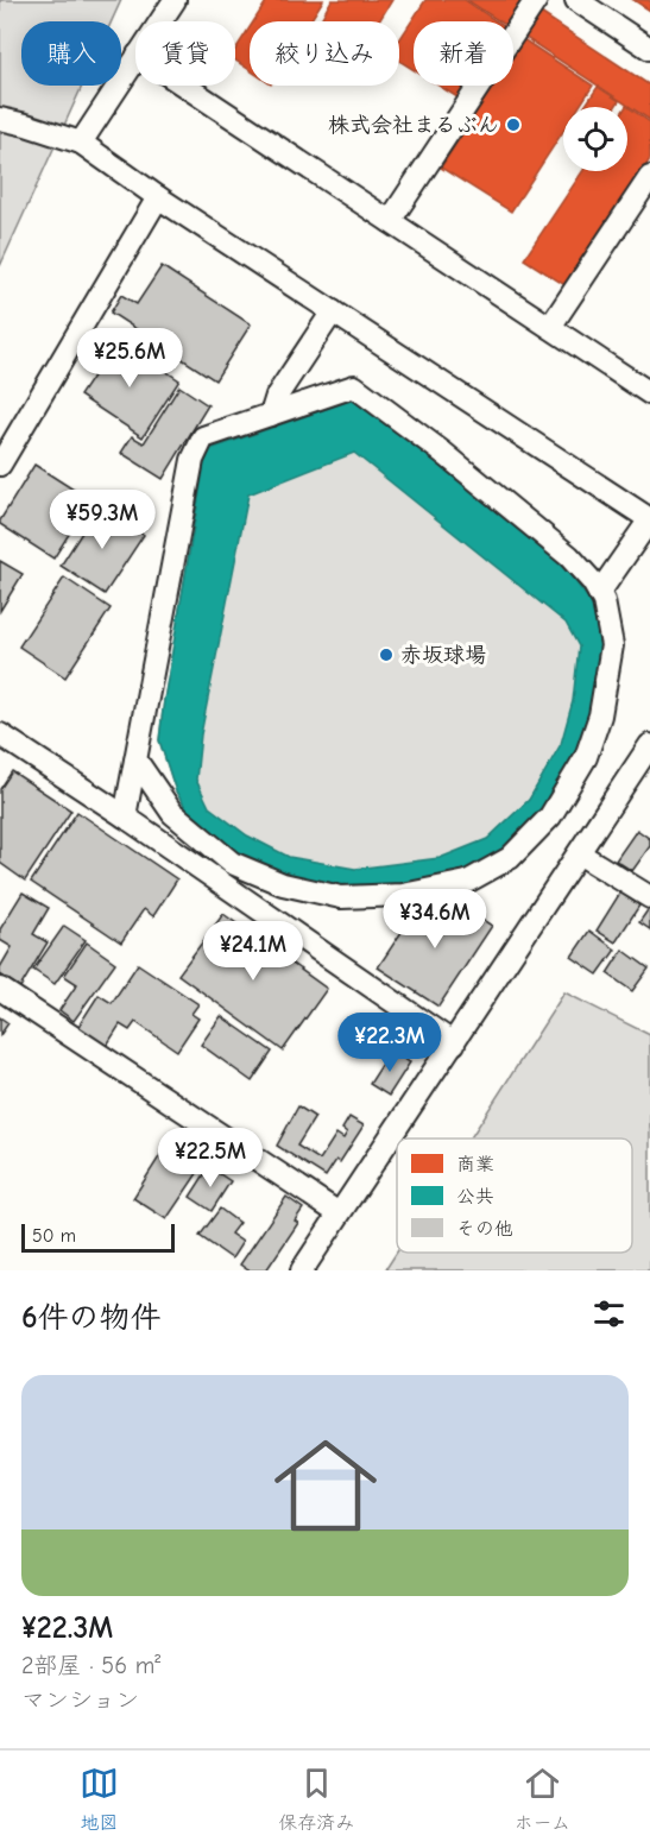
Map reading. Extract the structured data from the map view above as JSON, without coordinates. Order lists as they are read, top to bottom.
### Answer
{
  "places": ["株式会社まるぶん", "赤坂球場"],
  "legend": ["商業", "公共", "その他"],
  "scale_bar": "50 m",
  "page": {
    "chip": [
      "購入",
      "賃貸",
      "絞り込み",
      "新着"
    ],
    "price": [
      "¥25.6M",
      "¥59.3M",
      "¥34.6M",
      "¥24.1M",
      "¥22.3M",
      "¥22.5M"
    ],
    "scale": "50 m",
    "heading": "6件の物件",
    "list": [
      {
        "name": "¥22.3M",
        "note": "2部屋 · 56 m² · マンション"
      }
    ],
    "tabs": ["地図", "保存済み", "ホーム"]
  }
}
